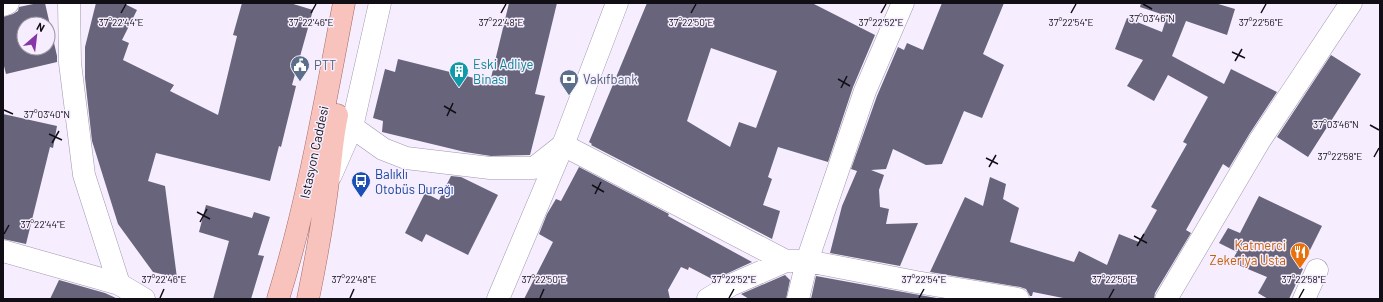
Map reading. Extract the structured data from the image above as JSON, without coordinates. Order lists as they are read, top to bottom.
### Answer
{
  "streets": {
    "main road": ["Istasyon Caddesi"]
  },
  "places": {
    "public building": ["PTT"],
    "building": ["Eski Adliye Binası"],
    "bank": ["Vakıfbank"],
    "bus stop": ["Balıklı Otobüs Durağı"],
    "restaurant": ["Katmerci Zekeriya Usta"]
  },
  "north": "top right",
  "coordinates": [
    "37°03'46\"N",
    "37°22'44\"E",
    "37°22'46\"E",
    "37°22'48\"E",
    "37°22'50\"E",
    "37°22'52\"E",
    "37°22'54\"E",
    "37°22'56\"E",
    "37°03'40\"N",
    "37°22'58\"E"
  ]
}
